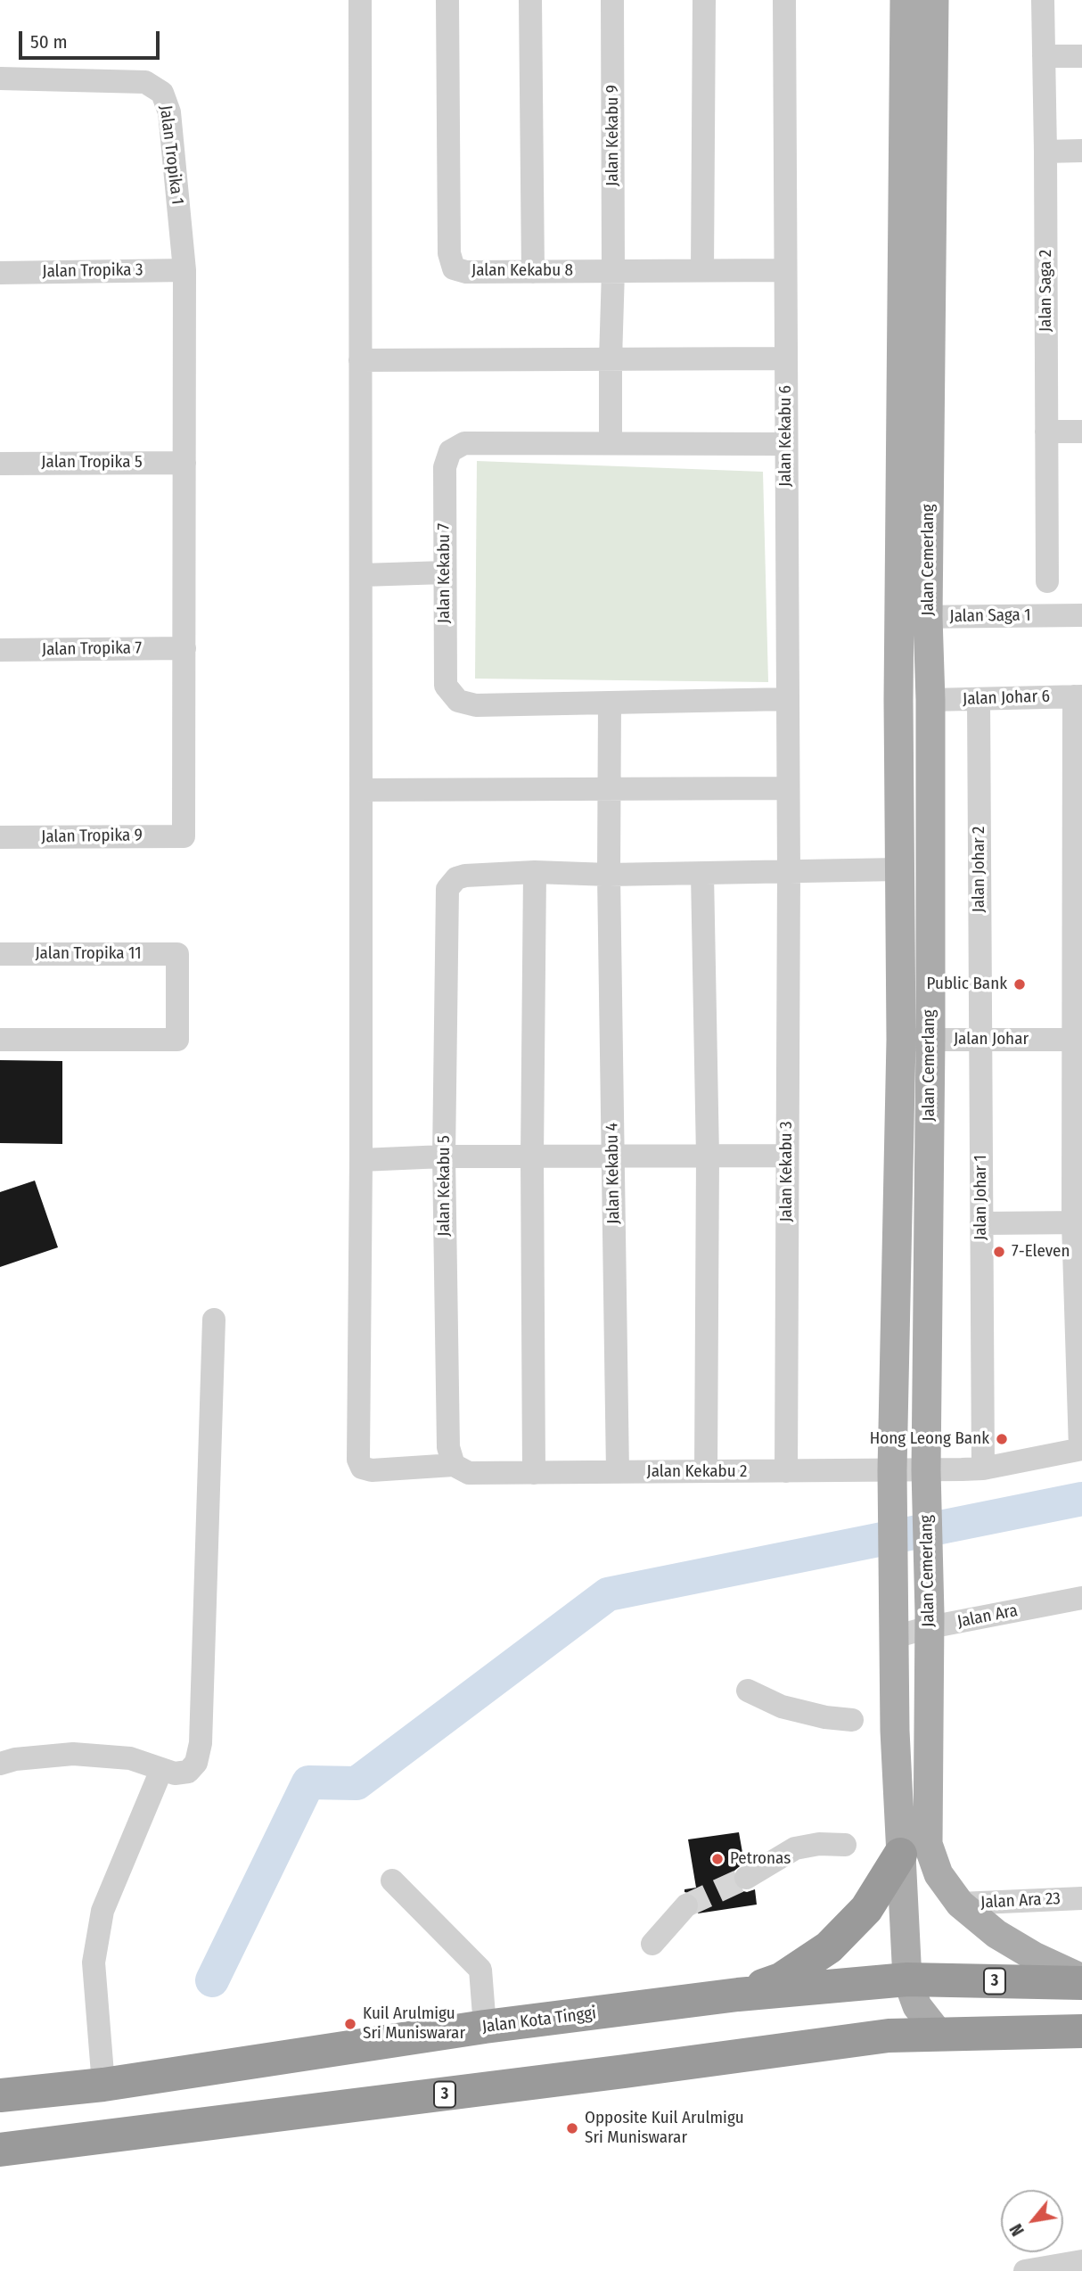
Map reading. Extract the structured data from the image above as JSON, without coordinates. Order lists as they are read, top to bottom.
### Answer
{
  "streets": {
    "highway": ["3", "Jalan Kota Tinggi"],
    "main road": ["Jalan Cemerlang"],
    "street": [
      "Jalan Kekabu 9",
      "Jalan Tropika 1",
      "Jalan Tropika 3",
      "Jalan Kekabu 8",
      "Jalan Saga 2",
      "Jalan Kekabu 6",
      "Jalan Tropika 5",
      "Jalan Kekabu 7",
      "Jalan Saga 1",
      "Jalan Tropika 7",
      "Jalan Johar 6",
      "Jalan Tropika 9",
      "Jalan Johar 2",
      "Jalan Tropika 11",
      "Jalan Johar",
      "Jalan Kekabu 3",
      "Jalan Kekabu 4",
      "Jalan Kekabu 5",
      "Jalan Johar 1",
      "Jalan Kekabu 2",
      "Jalan Ara",
      "Jalan Ara 23"
    ]
  },
  "crossings": [
    ["Jalan Kekabu 9", "Jalan Kekabu 8"],
    ["Jalan Kekabu 9", "Jalan Kekabu 7"],
    ["Jalan Tropika 1", "Jalan Tropika 3"],
    ["Jalan Kekabu 8", "Jalan Kekabu 6"],
    ["Jalan Kekabu 6", "Jalan Kekabu 7"],
    ["Jalan Kekabu 6", "Jalan Kekabu 3"],
    ["Jalan Cemerlang", "Jalan Saga 1"],
    ["Jalan Cemerlang", "Jalan Johar 6"],
    ["Jalan Cemerlang", "Jalan Johar"],
    ["Jalan Cemerlang", "Jalan Kekabu 2"],
    ["Jalan Cemerlang", "Jalan Ara"],
    ["Jalan Cemerlang", "Jalan Ara 23"],
    ["Jalan Cemerlang", "3"],
    ["Jalan Cemerlang", "Jalan Kota Tinggi"],
    ["Jalan Kekabu 7", "Jalan Kekabu 4"],
    ["Jalan Tropika 7", "Jalan Tropika 9"],
    ["Jalan Johar 6", "Jalan Johar 2"],
    ["Jalan Johar 2", "Jalan Johar"],
    ["Jalan Johar 2", "Jalan Johar 1"],
    ["Jalan Johar", "Jalan Johar 1"],
    ["Jalan Kekabu 3", "Jalan Kekabu 2"],
    ["Jalan Kekabu 4", "Jalan Kekabu 2"],
    ["Jalan Kekabu 5", "Jalan Kekabu 2"]
  ],
  "places": [
    "Public Bank",
    "7-Eleven",
    "Hong Leong Bank",
    "Petronas",
    "Kuil Arulmigu Sri Muniswarar",
    "Opposite Kuil Arulmigu Sri Muniswarar"
  ],
  "scale_bar": "50 m",
  "north": "bottom left"
}
